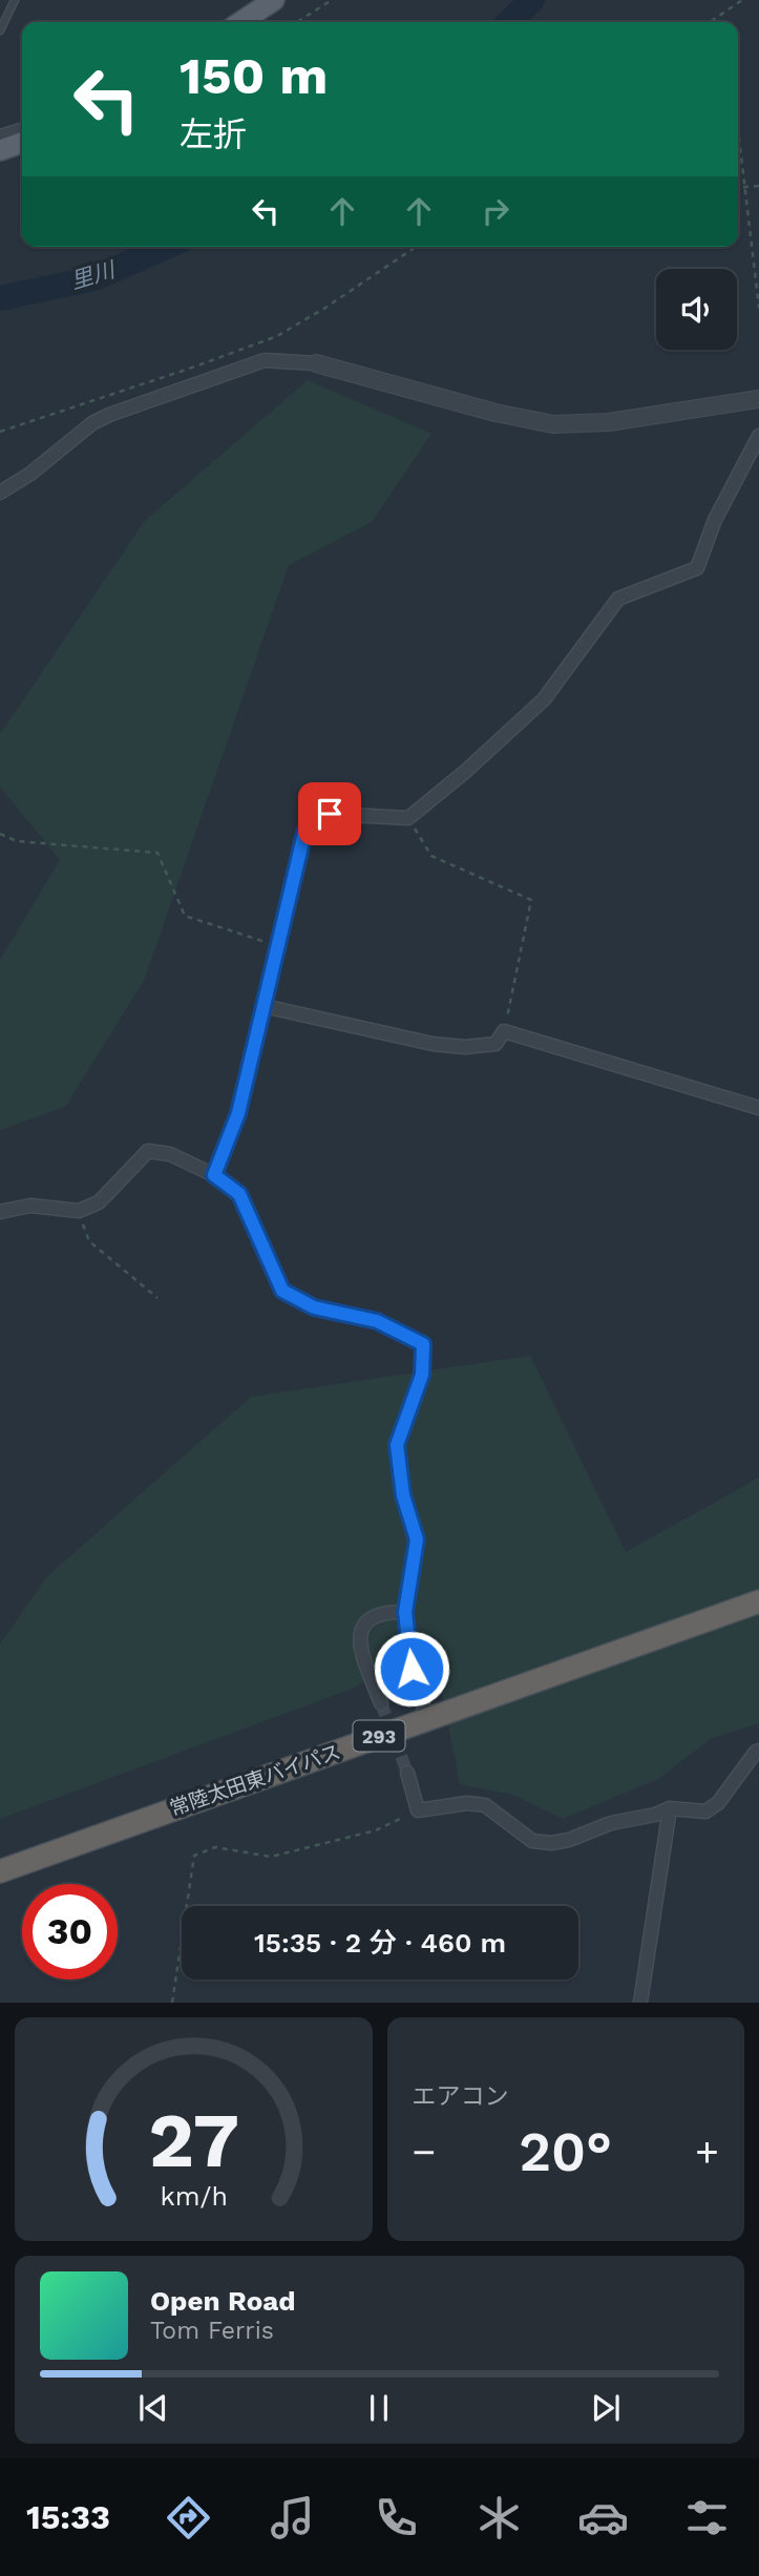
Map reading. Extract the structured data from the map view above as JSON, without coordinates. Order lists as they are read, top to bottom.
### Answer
{
  "streets": {
    "highway": ["293", "常陸太田東バイパス"]
  },
  "water": ["里川"],
  "page": {
    "turn": ["150 m", "左折"],
    "limit": "30",
    "trip": "15:35 · 2 分 · 460 m",
    "tile": "エアコン",
    "heat": ["−", "20°", "+"],
    "song": ["Open Road", "Tom Ferris"],
    "tabs": "15:33",
    "gauge": ["27", "km/h"]
  }
}
